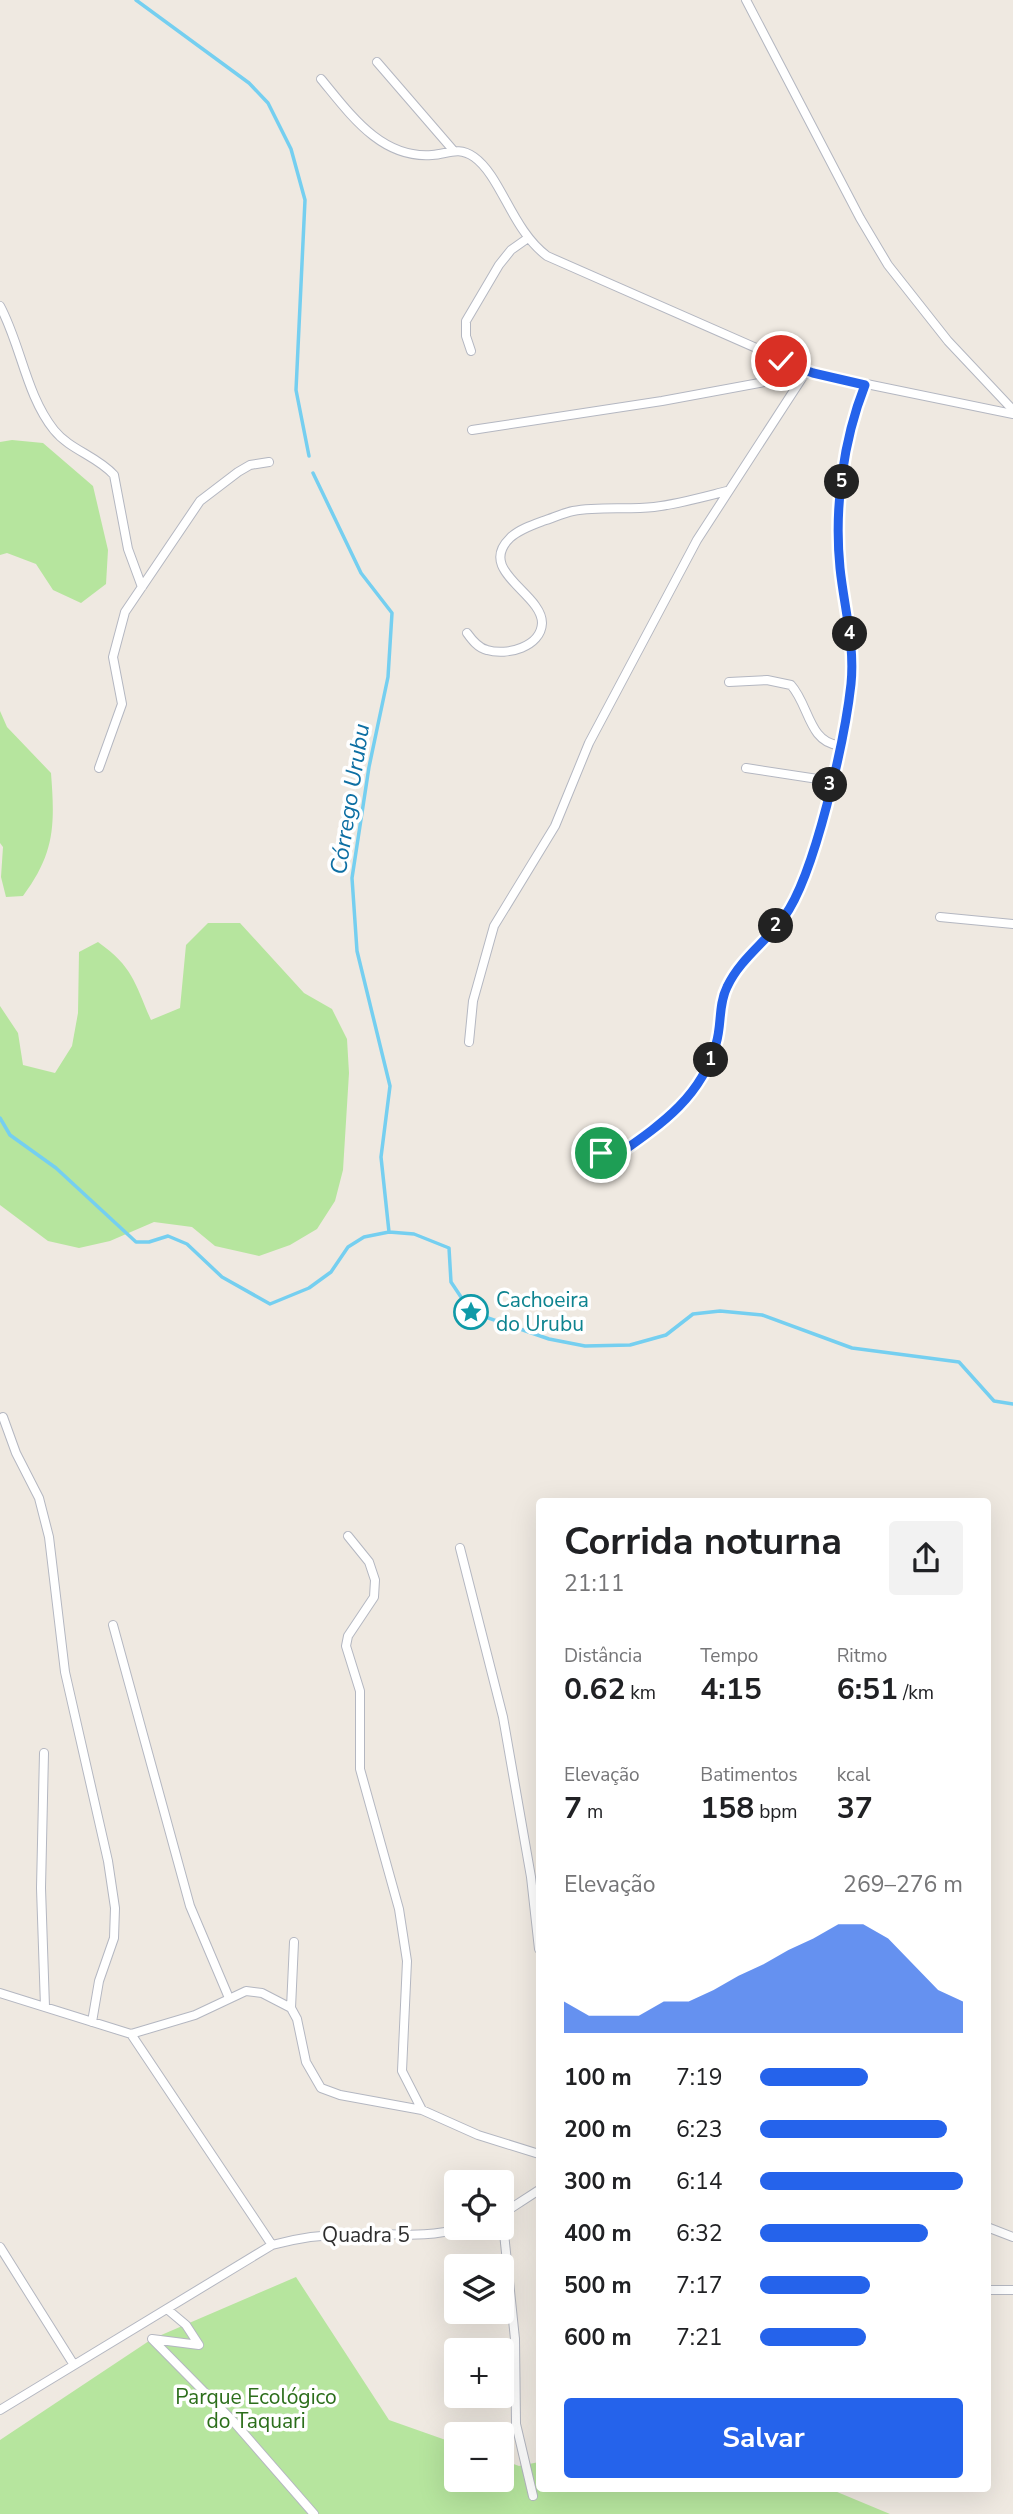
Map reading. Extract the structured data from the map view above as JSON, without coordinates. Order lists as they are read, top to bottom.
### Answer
{
  "streets": {
    "street": ["Quadra 5"]
  },
  "water": ["Córrego Urubu"],
  "parks": ["Parque Ecológico do Taquari"],
  "places": {
    "place": ["Cachoeira do Urubu"]
  },
  "page": {
    "pins": [
      "5",
      "4",
      "3",
      "2",
      "1"
    ],
    "heading": ["Corrida noturna", "21:11"],
    "stats": [
      ["Distância", "0.62 km"],
      ["Tempo", "4:15"],
      ["Ritmo", "6:51 /km"],
      ["Elevação", "7 m"],
      ["Batimentos", "158 bpm"],
      ["kcal", "37"]
    ],
    "chart": ["Elevação", "269–276 m"],
    "list": [
      {
        "name": "100 m",
        "note": "7:19"
      },
      {
        "name": "200 m",
        "note": "6:23"
      },
      {
        "name": "300 m",
        "note": "6:14"
      },
      {
        "name": "400 m",
        "note": "6:32"
      },
      {
        "name": "500 m",
        "note": "7:17"
      },
      {
        "name": "600 m",
        "note": "7:21"
      }
    ],
    "map_buttons": ["+", "−"],
    "buttons": "Salvar"
  }
}
